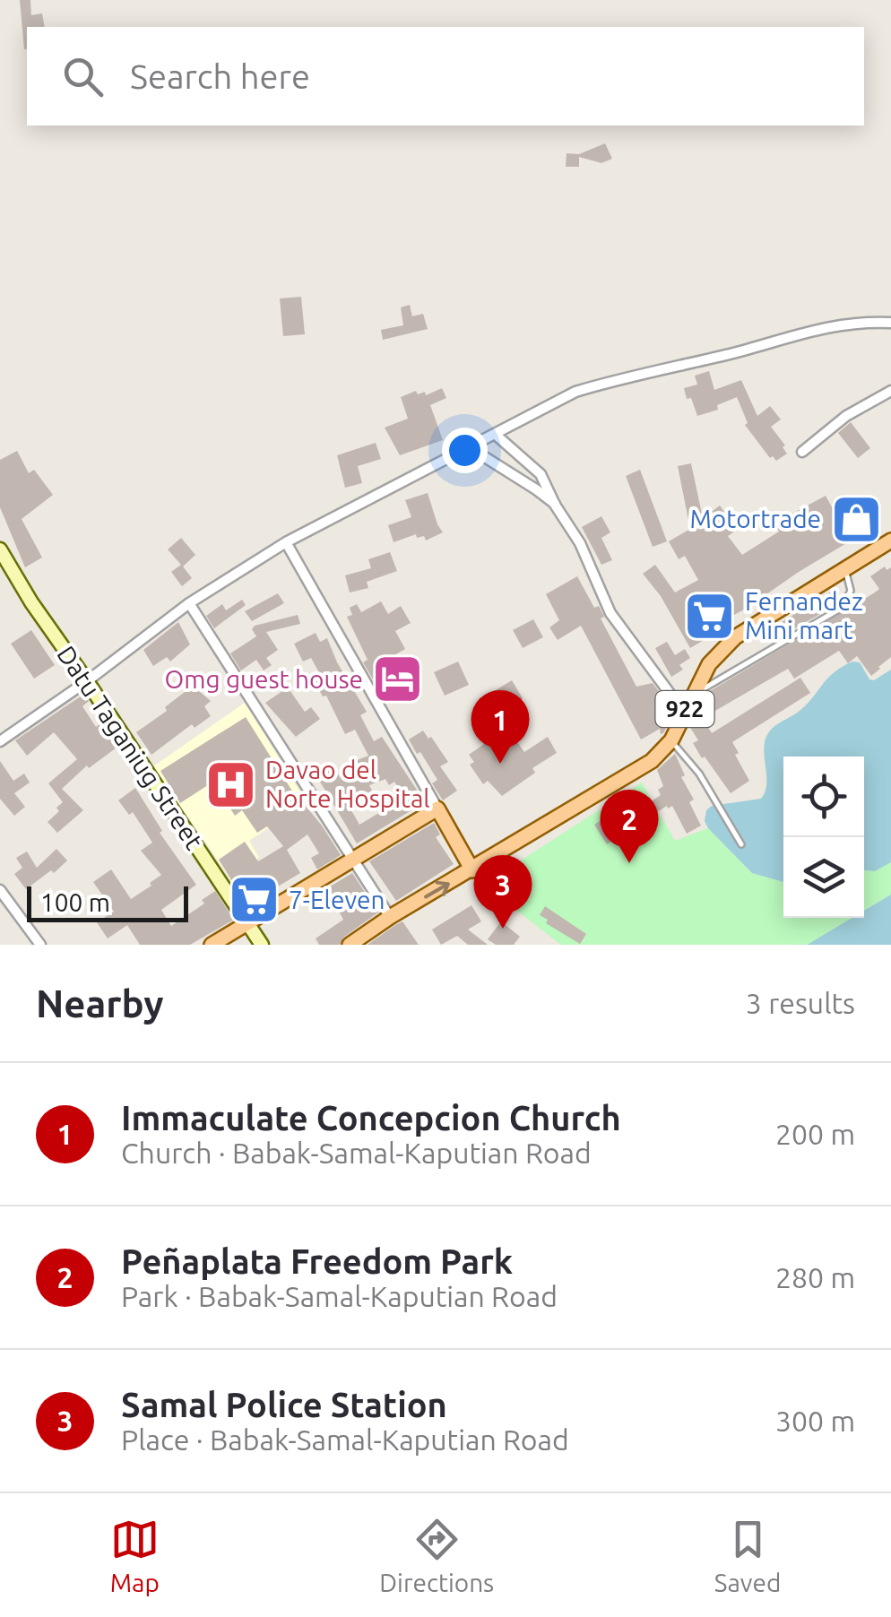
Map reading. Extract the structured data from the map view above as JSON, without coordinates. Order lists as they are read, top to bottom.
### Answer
{
  "streets": {
    "main road": ["922", "Datu Taganiug Street"]
  },
  "places": {
    "shop": ["Motortrade"],
    "supermarket": ["Fernandez Mini mart", "7-Eleven"],
    "hotel": ["Omg guest house"],
    "hospital": ["Davao del Norte Hospital"]
  },
  "scale_bar": "100 m",
  "page": {
    "search": "Search here",
    "pins": ["1", "2", "3"],
    "scale": "100 m",
    "heading": ["Nearby", "3 results"],
    "list": [
      {
        "mark": "1",
        "name": "Immaculate Concepcion Church",
        "note": "Church · Babak-Samal-Kaputian Road",
        "value": "200 m"
      },
      {
        "mark": "2",
        "name": "Peñaplata Freedom Park",
        "note": "Park · Babak-Samal-Kaputian Road",
        "value": "280 m"
      },
      {
        "mark": "3",
        "name": "Samal Police Station",
        "note": "Place · Babak-Samal-Kaputian Road",
        "value": "300 m"
      }
    ],
    "nav": ["Map", "Directions", "Saved"]
  }
}
